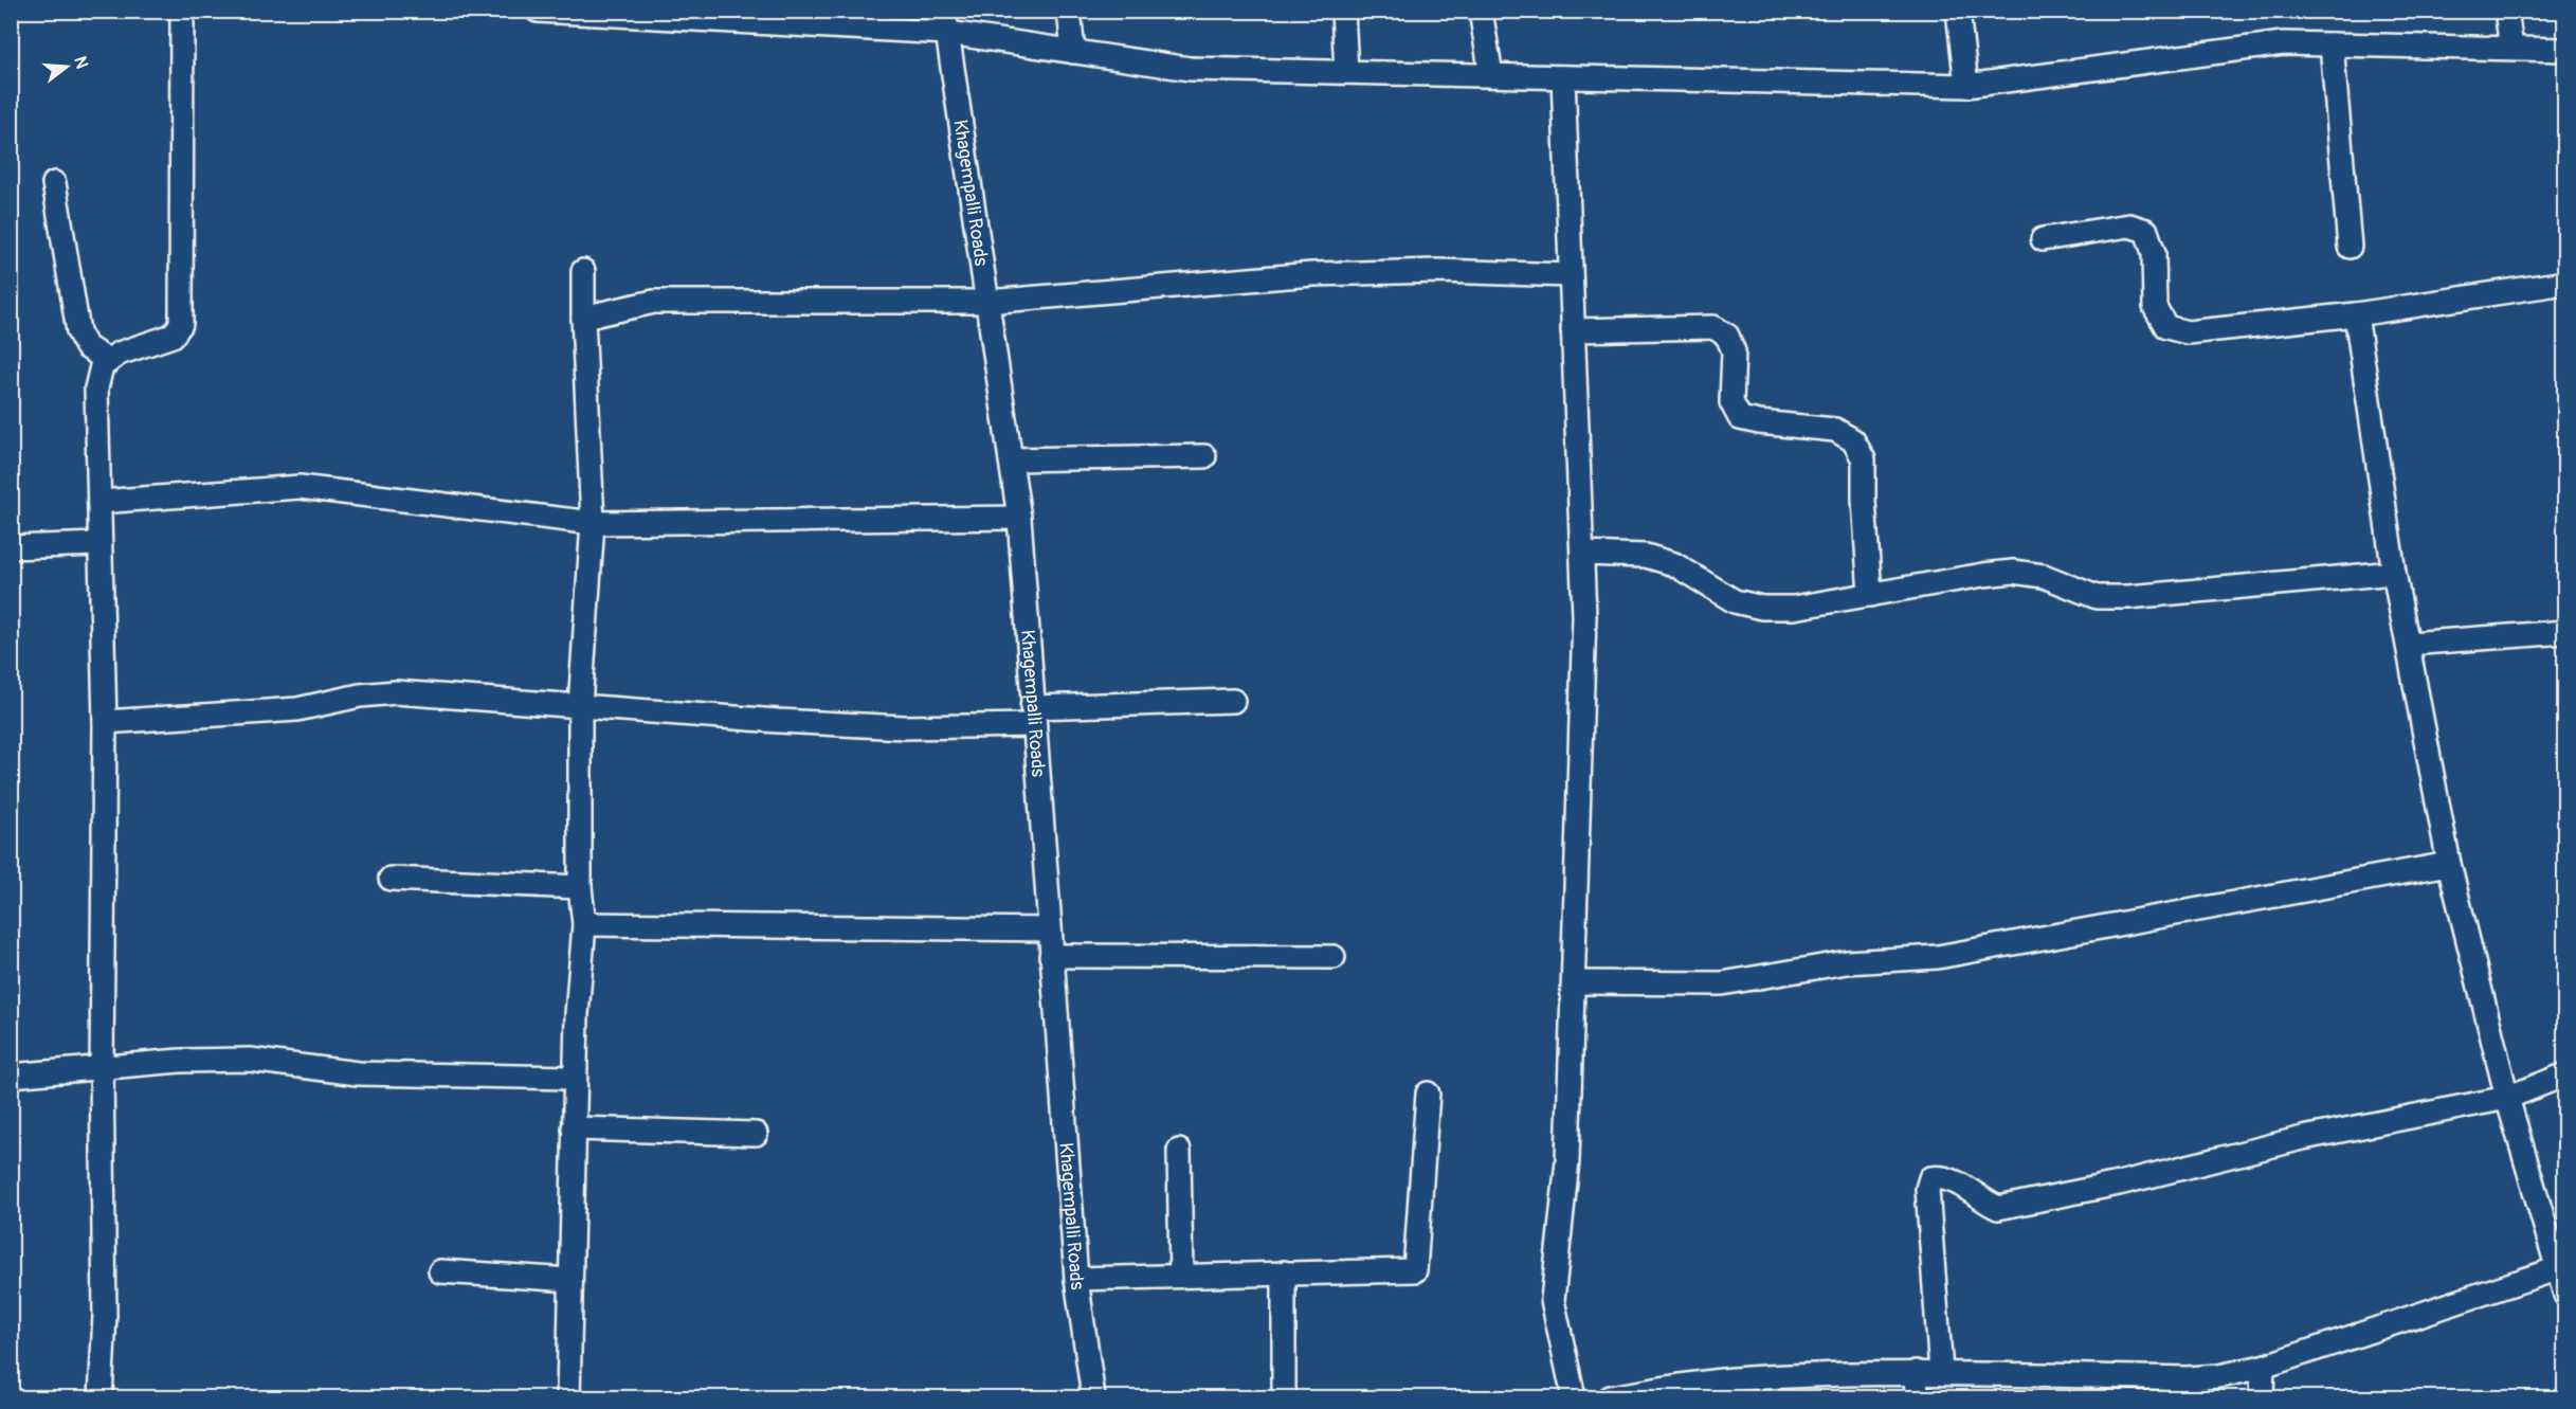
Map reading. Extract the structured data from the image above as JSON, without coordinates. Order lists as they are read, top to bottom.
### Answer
{
  "streets": {
    "street": ["Khagempalli Roads"]
  },
  "north": "right"
}
